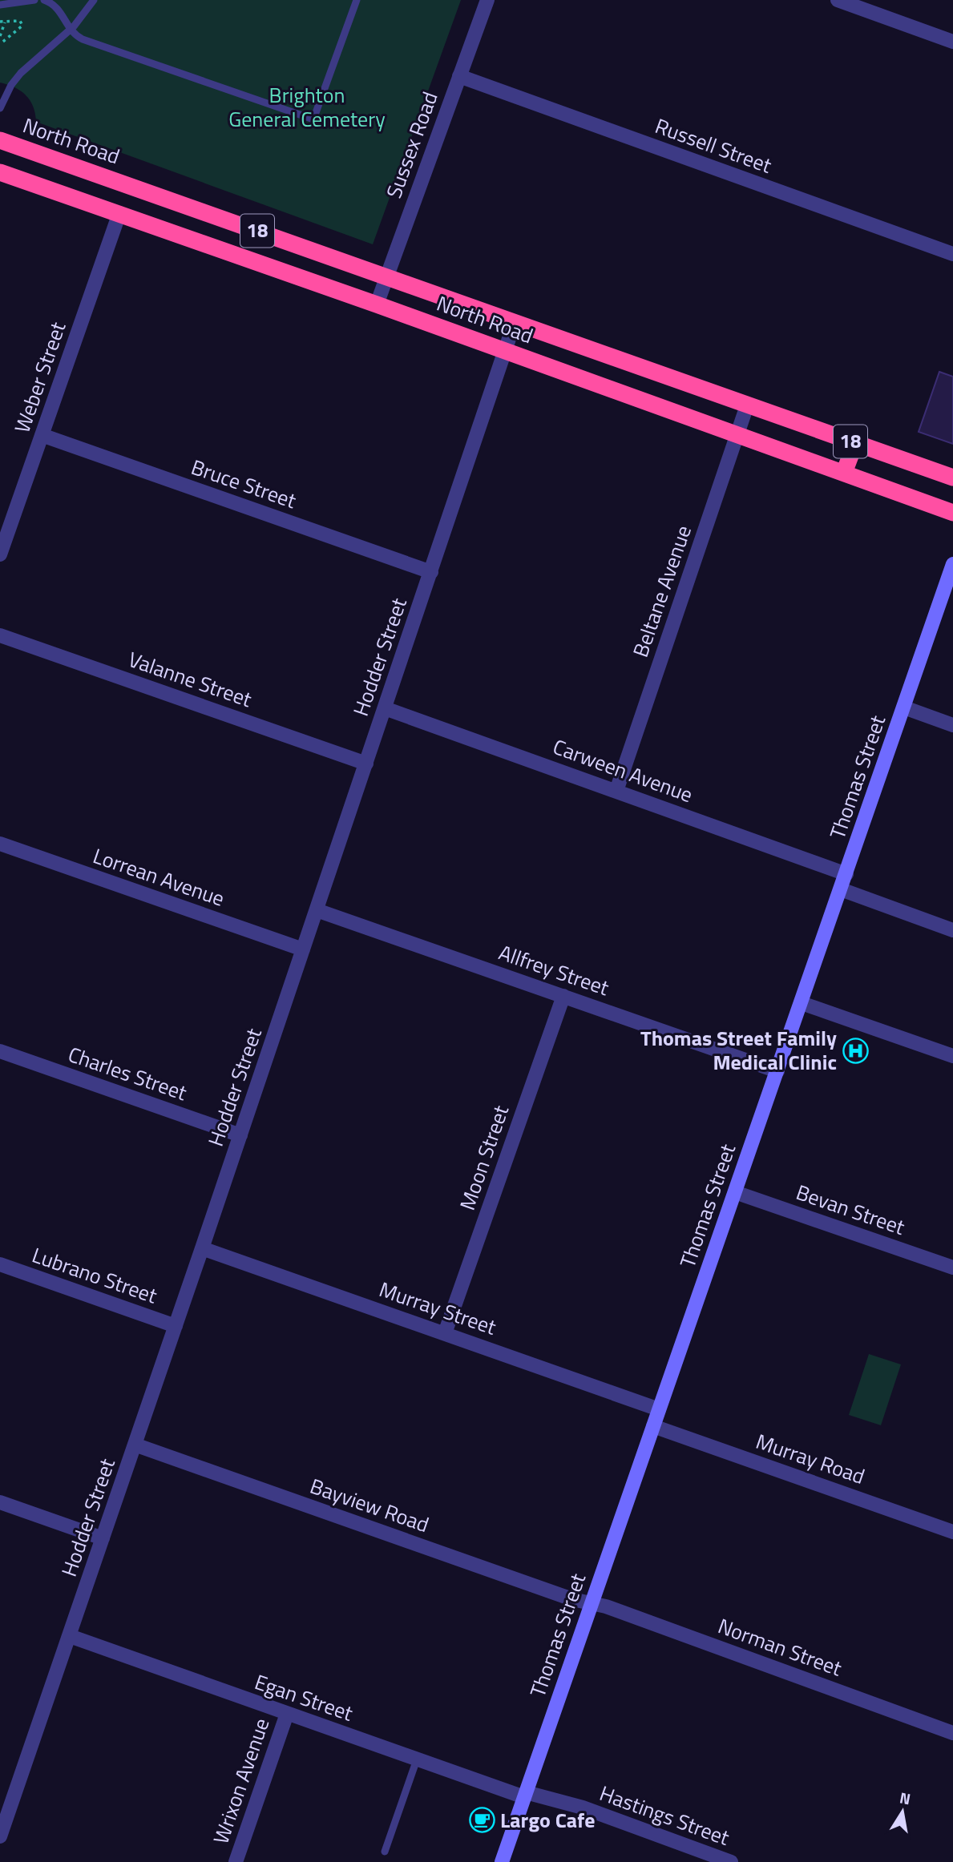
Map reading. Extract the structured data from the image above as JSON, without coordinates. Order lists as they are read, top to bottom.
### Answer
{
  "streets": {
    "highway": ["North Road", "18"],
    "street": [
      "Sussex Road",
      "Russell Street",
      "Weber Street",
      "Bruce Street",
      "Beltane Avenue",
      "Hodder Street",
      "Valanne Street",
      "Carween Avenue",
      "Thomas Street",
      "Lorrean Avenue",
      "Allfrey Street",
      "Charles Street",
      "Moon Street",
      "Bevan Street",
      "Lubrano Street",
      "Murray Street",
      "Murray Road",
      "Bayview Road",
      "Norman Street",
      "Egan Street",
      "Wrixon Avenue",
      "Hastings Street"
    ]
  },
  "crossings": [
    ["North Road", "Sussex Road"],
    ["North Road", "Weber Street"],
    ["North Road", "Beltane Avenue"],
    ["North Road", "Hodder Street"],
    ["Sussex Road", "Russell Street"],
    ["Weber Street", "Bruce Street"],
    ["Bruce Street", "Hodder Street"],
    ["Beltane Avenue", "Carween Avenue"],
    ["Hodder Street", "Valanne Street"],
    ["Hodder Street", "Carween Avenue"],
    ["Hodder Street", "Lorrean Avenue"],
    ["Hodder Street", "Allfrey Street"],
    ["Hodder Street", "Charles Street"],
    ["Hodder Street", "Lubrano Street"],
    ["Hodder Street", "Murray Street"],
    ["Hodder Street", "Bayview Road"],
    ["Hodder Street", "Egan Street"],
    ["Carween Avenue", "Thomas Street"],
    ["Thomas Street", "Allfrey Street"],
    ["Thomas Street", "Bevan Street"],
    ["Thomas Street", "Murray Street"],
    ["Thomas Street", "Murray Road"],
    ["Thomas Street", "Bayview Road"],
    ["Thomas Street", "Norman Street"],
    ["Thomas Street", "Egan Street"],
    ["Thomas Street", "Hastings Street"],
    ["Allfrey Street", "Moon Street"],
    ["Moon Street", "Murray Street"],
    ["Bayview Road", "Norman Street"],
    ["Egan Street", "Wrixon Avenue"],
    ["Egan Street", "Hastings Street"]
  ],
  "parks": ["Brighton General Cemetery"],
  "places": {
    "hospital": ["Thomas Street Family Medical Clinic"],
    "cafe": ["Largo Cafe"]
  },
  "north": "top"
}
